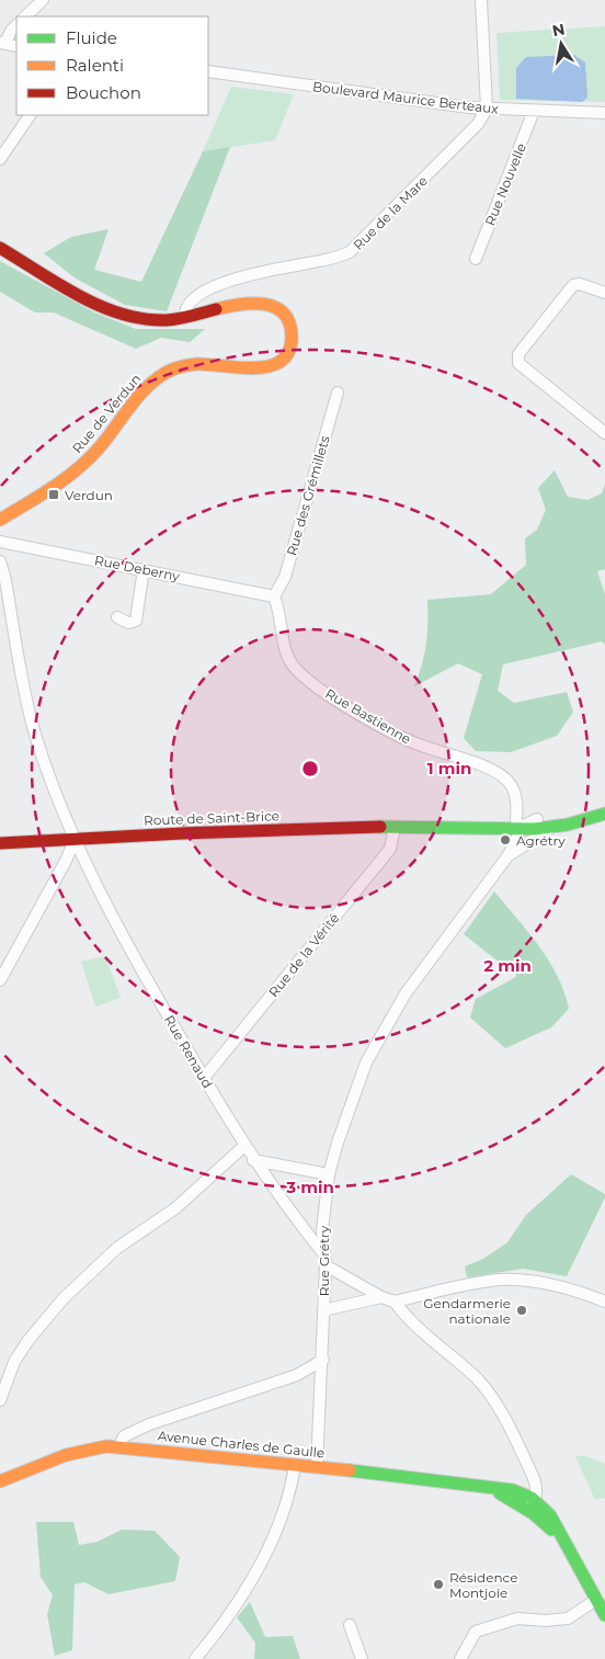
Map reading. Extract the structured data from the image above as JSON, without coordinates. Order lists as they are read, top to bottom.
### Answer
{
  "streets": {
    "main road": ["Rue de Verdun", "Route de Saint-Brice", "Avenue Charles de Gaulle"],
    "street": [
      "Boulevard Maurice Berteaux",
      "Rue Nouvelle",
      "Rue de la Mare",
      "Rue des Grémillets",
      "Rue Deberny",
      "Rue Bastienne",
      "Rue de la Vérité",
      "Rue Renaud",
      "Rue Grétry"
    ]
  },
  "crossings": [
    ["Boulevard Maurice Berteaux", "Rue Nouvelle"],
    ["Boulevard Maurice Berteaux", "Rue de la Mare"],
    ["Rue de la Mare", "Rue de Verdun"],
    ["Rue des Grémillets", "Rue Deberny"],
    ["Rue des Grémillets", "Rue Bastienne"],
    ["Rue Deberny", "Rue Bastienne"],
    ["Rue Bastienne", "Route de Saint-Brice"],
    ["Rue Bastienne", "Rue Grétry"],
    ["Route de Saint-Brice", "Rue de la Vérité"],
    ["Route de Saint-Brice", "Rue Renaud"],
    ["Route de Saint-Brice", "Rue Grétry"],
    ["Rue de la Vérité", "Rue Renaud"],
    ["Rue Renaud", "Rue Grétry"],
    ["Rue Grétry", "Avenue Charles de Gaulle"]
  ],
  "places": {
    "transit": ["Verdun"],
    "other": ["Agrétry", "Gendarmerie nationale", "Résidence Montjoie"]
  },
  "legend": ["Fluide", "Ralenti", "Bouchon"],
  "north": "top",
  "rings": ["1 min", "2 min", "3 min"]
}
